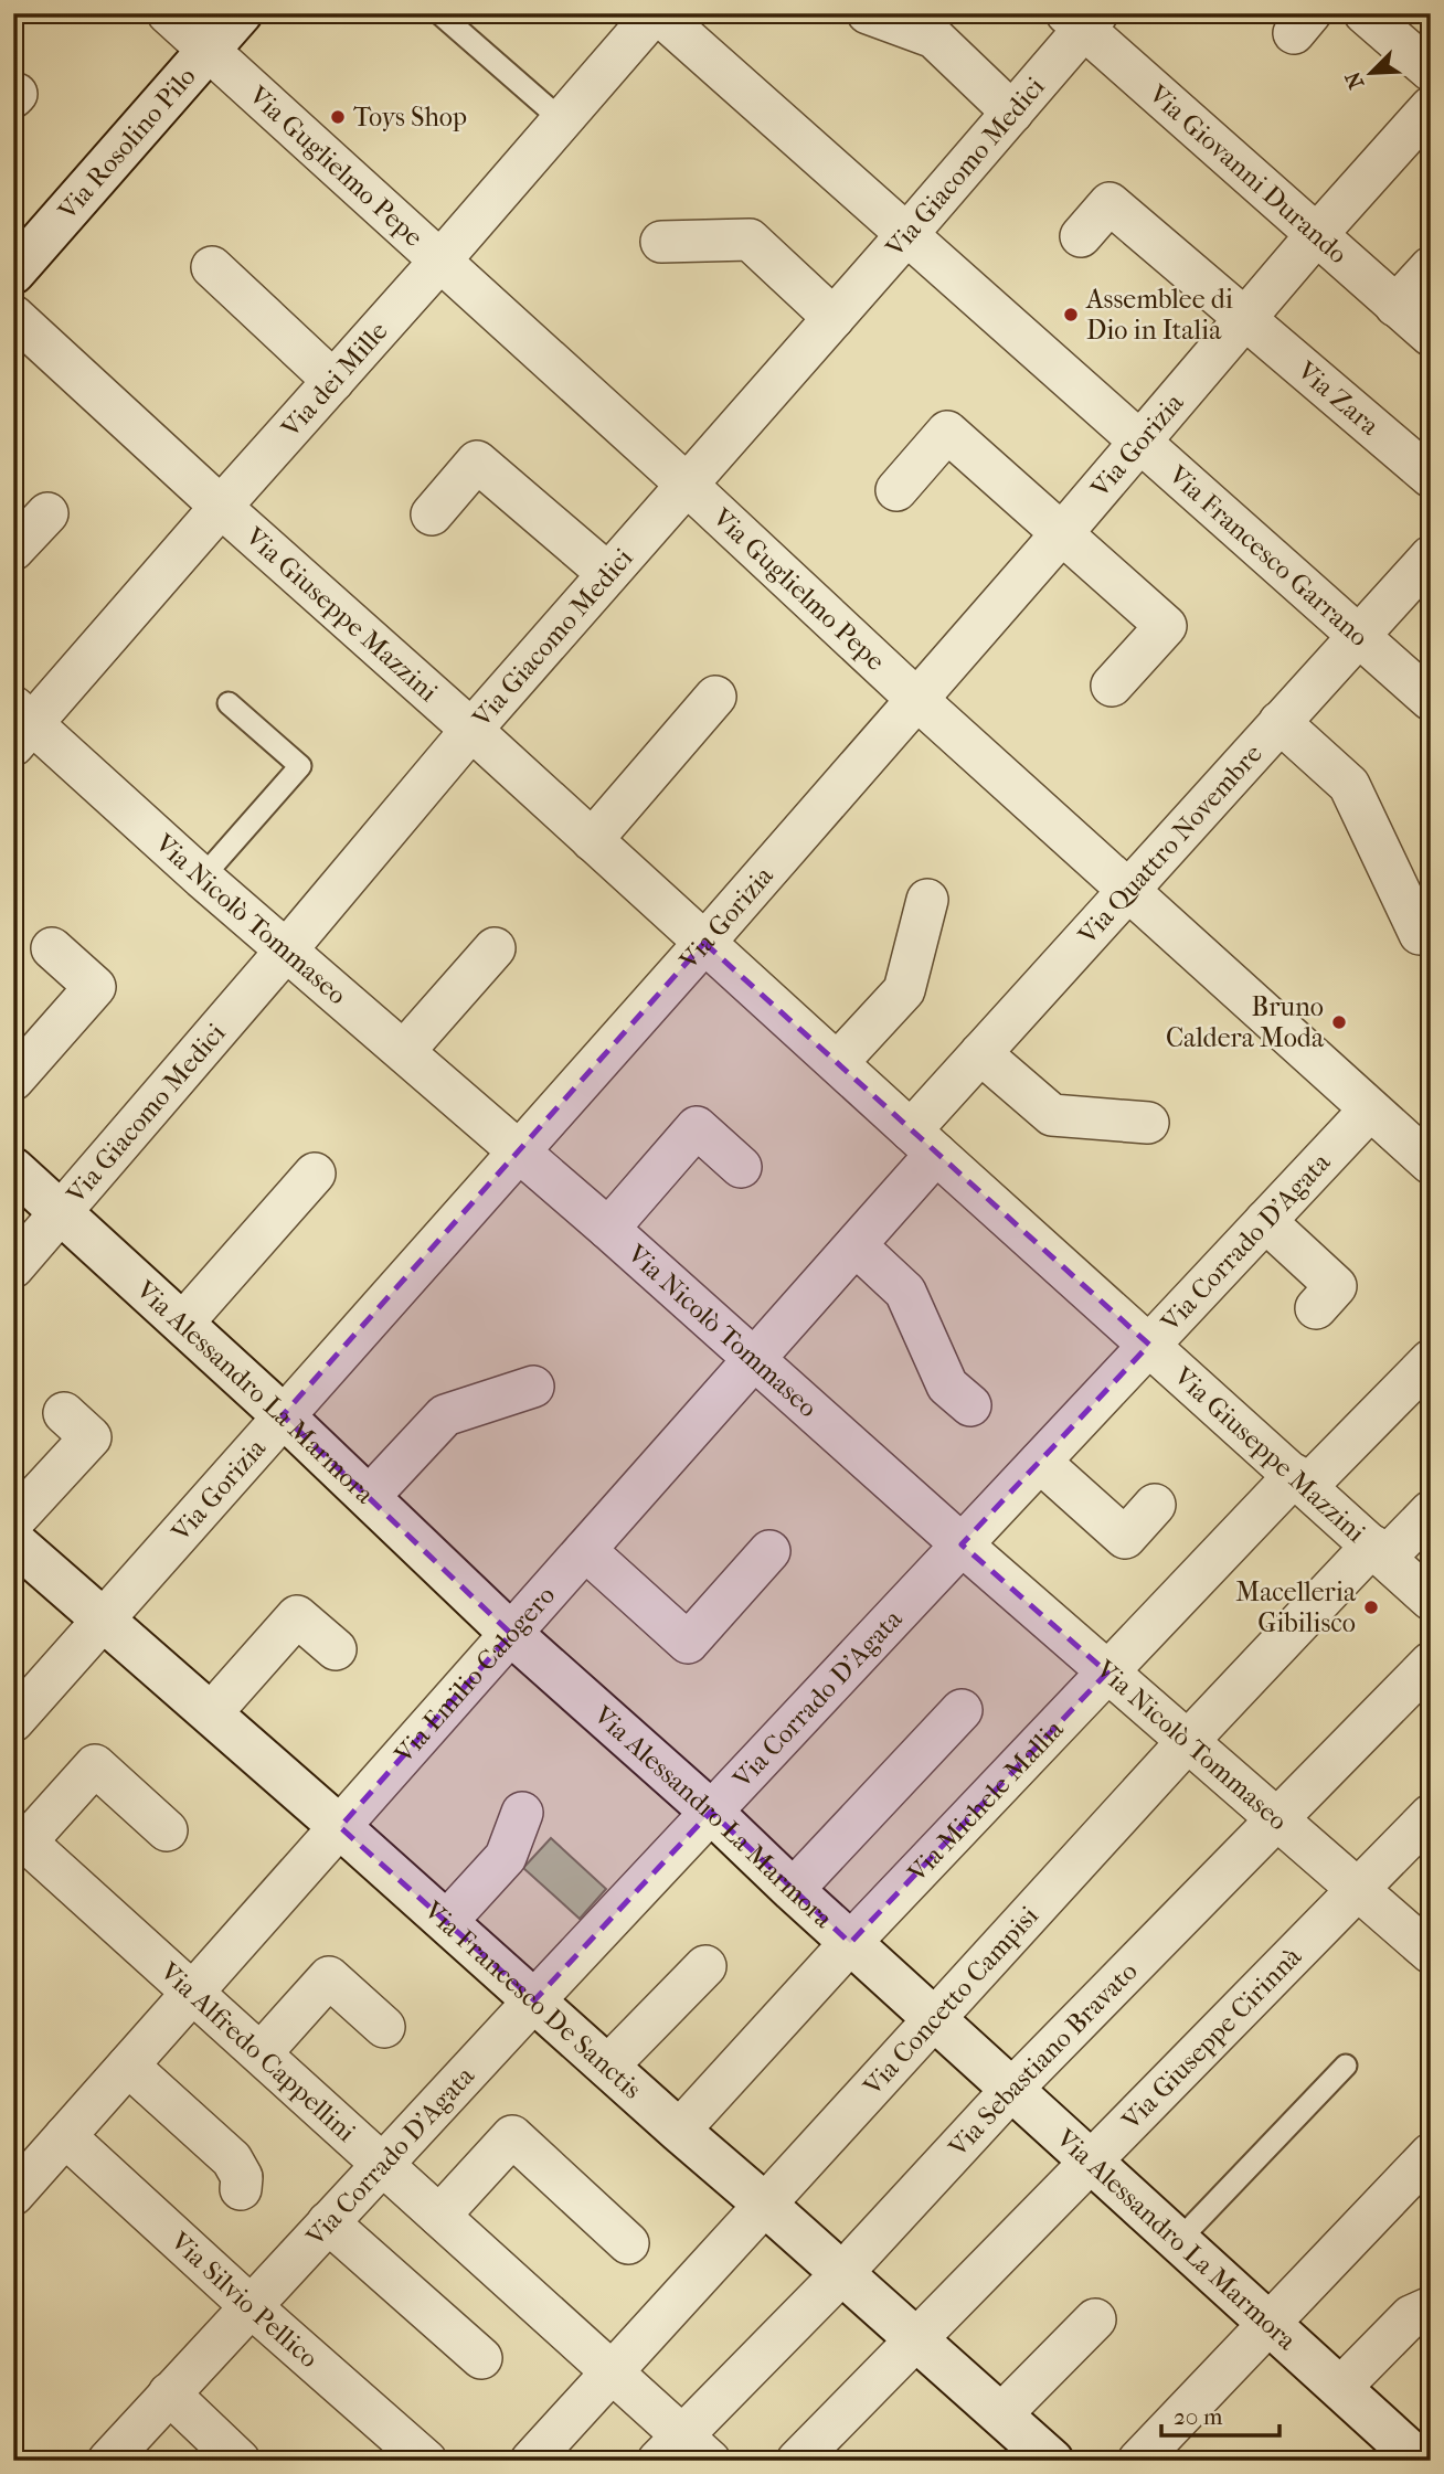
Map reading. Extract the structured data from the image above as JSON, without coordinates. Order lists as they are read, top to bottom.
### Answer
{
  "streets": {
    "street": [
      "Via Rosolino Pilo",
      "Via Guglielmo Pepe",
      "Via Giacomo Medici",
      "Via Giovanni Durando",
      "Via dei Mille",
      "Via Zara",
      "Via Gorizia",
      "Via Francesco Garrano",
      "Via Giuseppe Mazzini",
      "Via Quattro Novembre",
      "Via Nicolò Tommaseo",
      "Via Corrado D'Agata",
      "Via Alessandro La Marmora",
      "Via Emilio Calogero",
      "Via Michele Mallia",
      "Via Francesco De Sanctis",
      "Via Concetto Campisi",
      "Via Giuseppe Cirinnà",
      "Via Alfredo Cappellini",
      "Via Sebastiano Bravato",
      "Via Silvio Pellico"
    ]
  },
  "crossings": [
    ["Via Rosolino Pilo", "Via Guglielmo Pepe"],
    ["Via Guglielmo Pepe", "Via Giacomo Medici"],
    ["Via Guglielmo Pepe", "Via dei Mille"],
    ["Via Guglielmo Pepe", "Via Gorizia"],
    ["Via Guglielmo Pepe", "Via Quattro Novembre"],
    ["Via Guglielmo Pepe", "Via Corrado D'Agata"],
    ["Via Giacomo Medici", "Via Giovanni Durando"],
    ["Via Giacomo Medici", "Via Francesco Garrano"],
    ["Via Giacomo Medici", "Via Giuseppe Mazzini"],
    ["Via Giacomo Medici", "Via Nicolò Tommaseo"],
    ["Via Giacomo Medici", "Via Alessandro La Marmora"],
    ["Via Giovanni Durando", "Via Gorizia"],
    ["Via dei Mille", "Via Francesco Garrano"],
    ["Via dei Mille", "Via Giuseppe Mazzini"],
    ["Via dei Mille", "Via Nicolò Tommaseo"],
    ["Via Zara", "Via Gorizia"],
    ["Via Gorizia", "Via Francesco Garrano"],
    ["Via Gorizia", "Via Giuseppe Mazzini"],
    ["Via Gorizia", "Via Nicolò Tommaseo"],
    ["Via Gorizia", "Via Alessandro La Marmora"],
    ["Via Gorizia", "Via Francesco De Sanctis"],
    ["Via Francesco Garrano", "Via Quattro Novembre"],
    ["Via Giuseppe Mazzini", "Via Quattro Novembre"],
    ["Via Giuseppe Mazzini", "Via Corrado D'Agata"],
    ["Via Giuseppe Mazzini", "Via Emilio Calogero"],
    ["Via Giuseppe Mazzini", "Via Michele Mallia"],
    ["Via Giuseppe Mazzini", "Via Concetto Campisi"],
    ["Via Quattro Novembre", "Via Emilio Calogero"],
    ["Via Nicolò Tommaseo", "Via Corrado D'Agata"],
    ["Via Nicolò Tommaseo", "Via Emilio Calogero"],
    ["Via Nicolò Tommaseo", "Via Michele Mallia"],
    ["Via Nicolò Tommaseo", "Via Concetto Campisi"],
    ["Via Nicolò Tommaseo", "Via Giuseppe Cirinnà"],
    ["Via Nicolò Tommaseo", "Via Sebastiano Bravato"],
    ["Via Corrado D'Agata", "Via Alessandro La Marmora"],
    ["Via Corrado D'Agata", "Via Francesco De Sanctis"],
    ["Via Corrado D'Agata", "Via Alfredo Cappellini"],
    ["Via Corrado D'Agata", "Via Silvio Pellico"],
    ["Via Alessandro La Marmora", "Via Emilio Calogero"],
    ["Via Alessandro La Marmora", "Via Michele Mallia"],
    ["Via Alessandro La Marmora", "Via Concetto Campisi"],
    ["Via Alessandro La Marmora", "Via Giuseppe Cirinnà"],
    ["Via Alessandro La Marmora", "Via Sebastiano Bravato"],
    ["Via Emilio Calogero", "Via Francesco De Sanctis"],
    ["Via Emilio Calogero", "Via Alfredo Cappellini"],
    ["Via Emilio Calogero", "Via Silvio Pellico"],
    ["Via Michele Mallia", "Via Francesco De Sanctis"],
    ["Via Francesco De Sanctis", "Via Concetto Campisi"],
    ["Via Francesco De Sanctis", "Via Giuseppe Cirinnà"],
    ["Via Francesco De Sanctis", "Via Sebastiano Bravato"],
    ["Via Concetto Campisi", "Via Alfredo Cappellini"],
    ["Via Alfredo Cappellini", "Via Sebastiano Bravato"]
  ],
  "places": [
    "Toys Shop",
    "Assemblee di Dio in Italia",
    "Bruno Caldera Moda",
    "Macelleria Gibilisco"
  ],
  "scale_bar": "20 m",
  "north": "bottom left"
}
